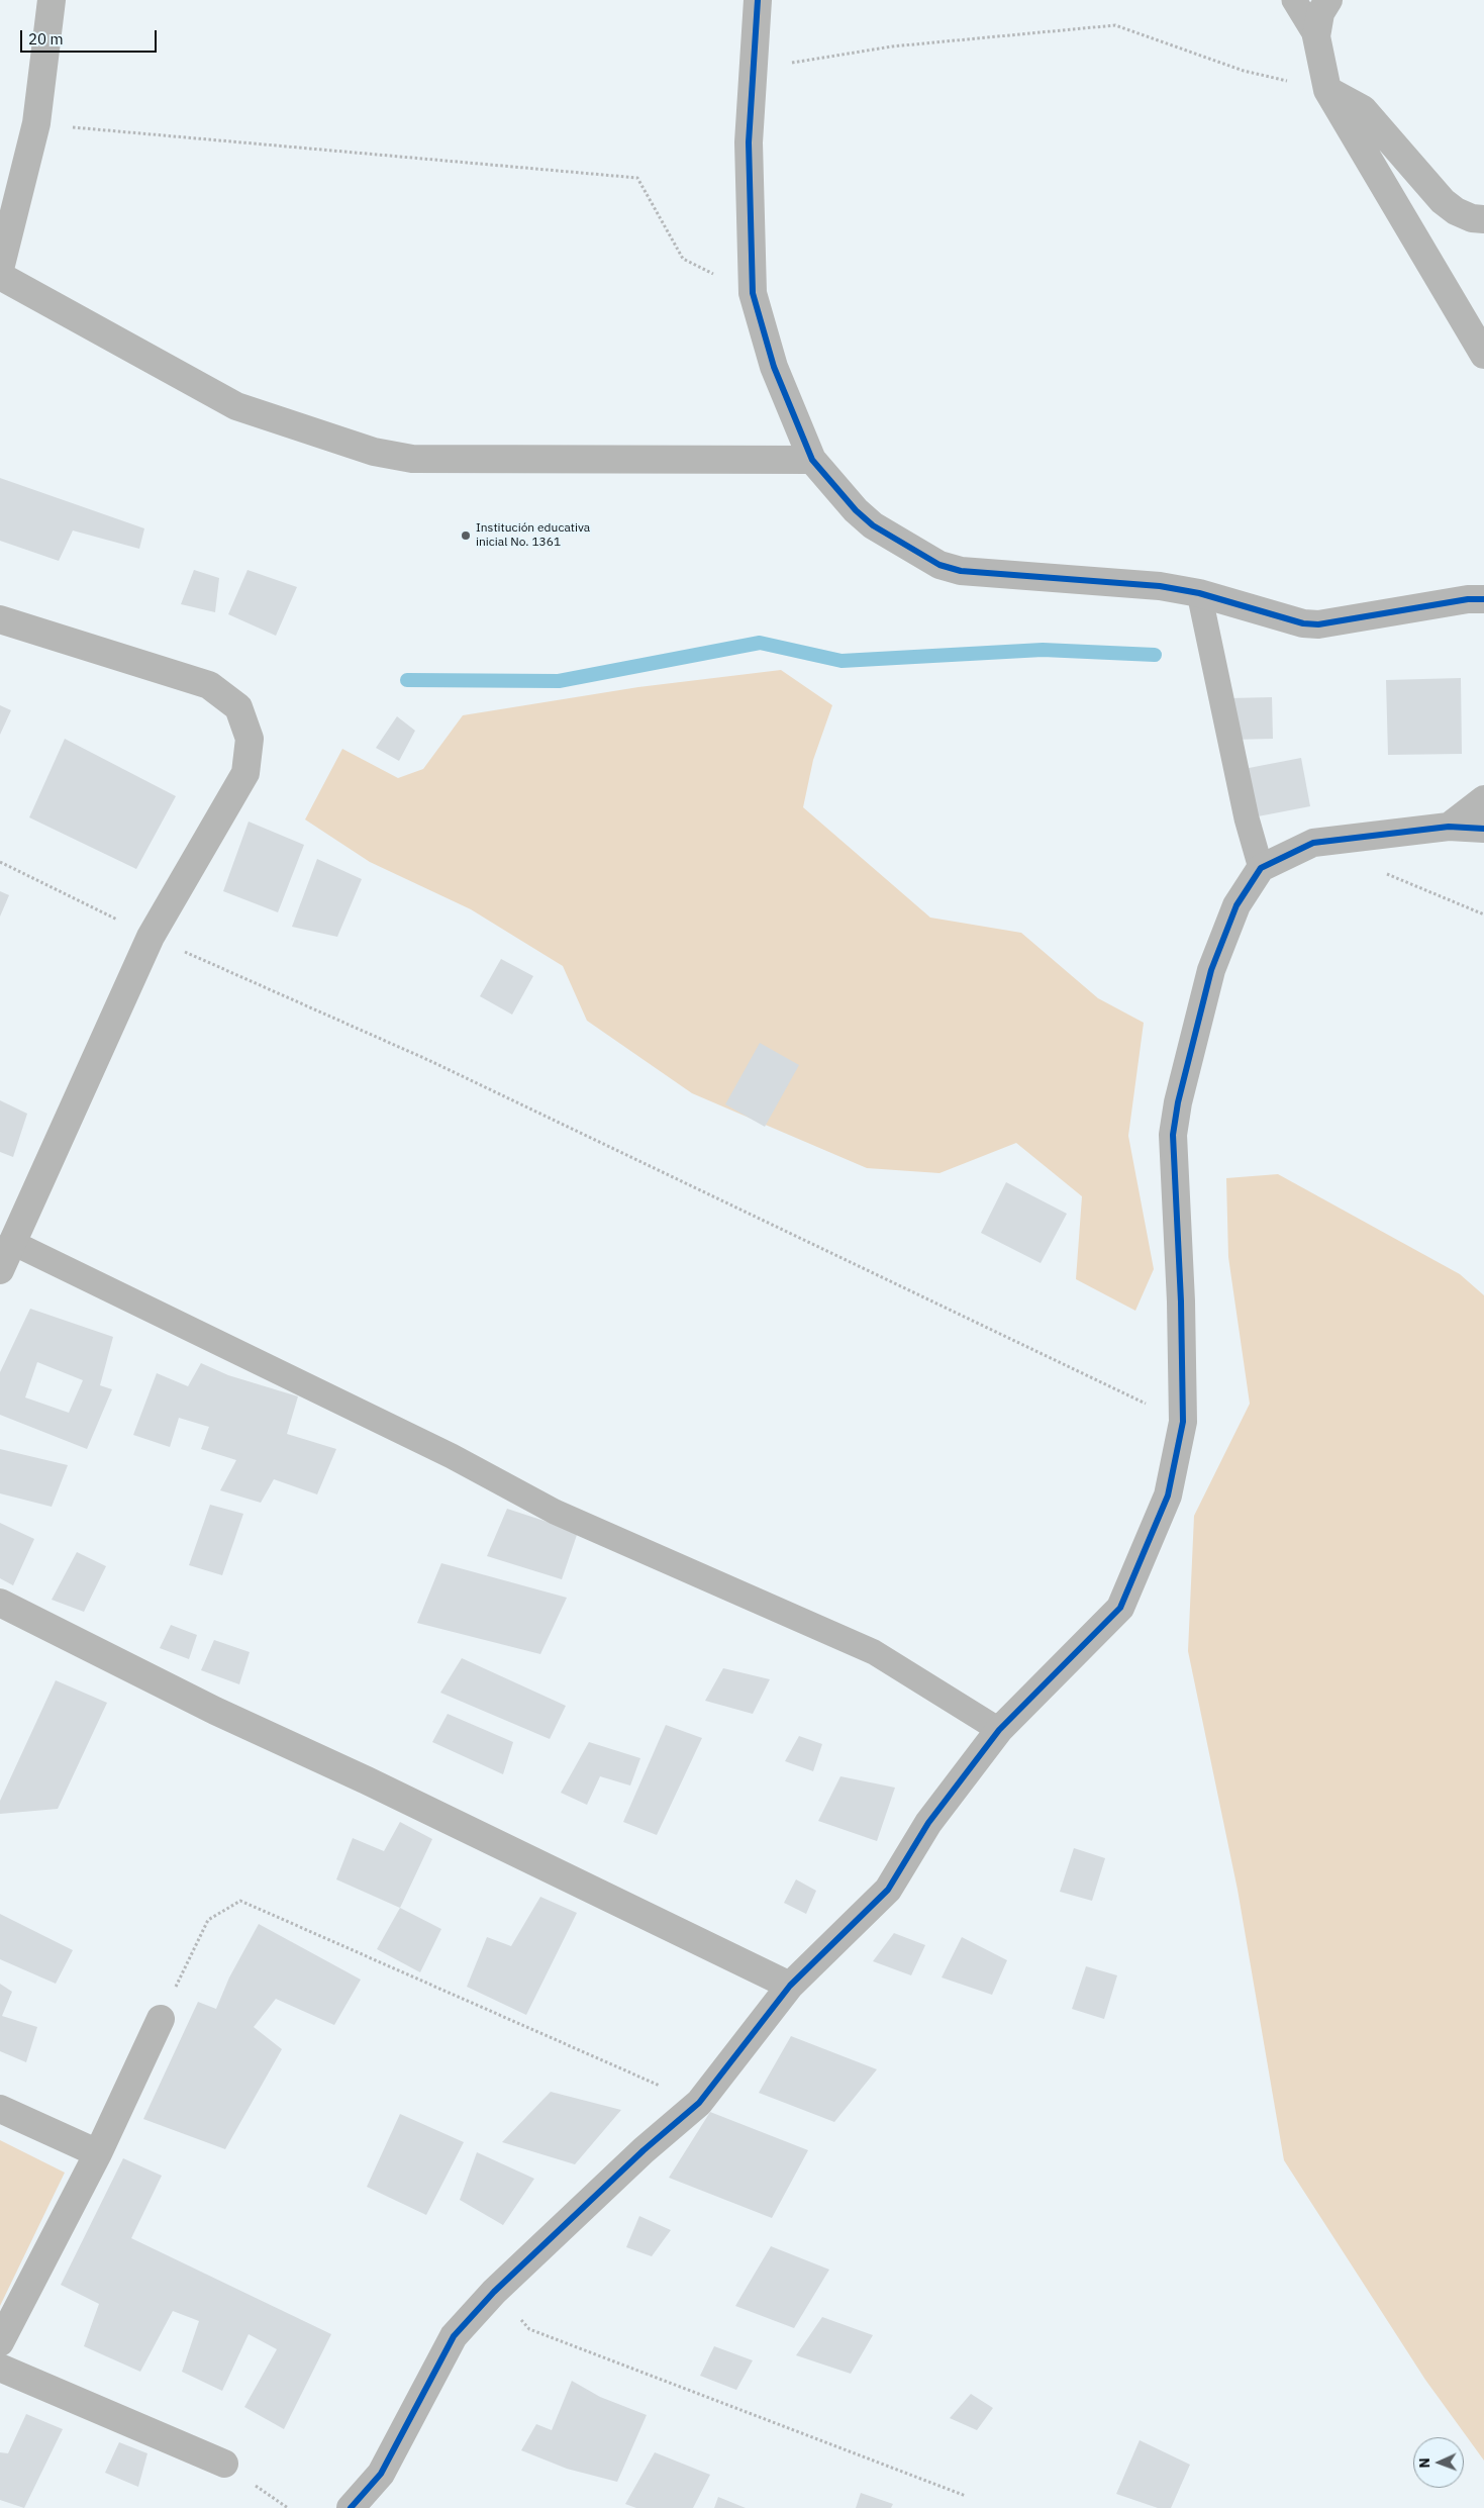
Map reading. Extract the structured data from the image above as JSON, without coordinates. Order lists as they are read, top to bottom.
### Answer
{
  "places": ["Institución educativa inicial No. 1361"],
  "scale_bar": "20 m",
  "north": "left"
}
